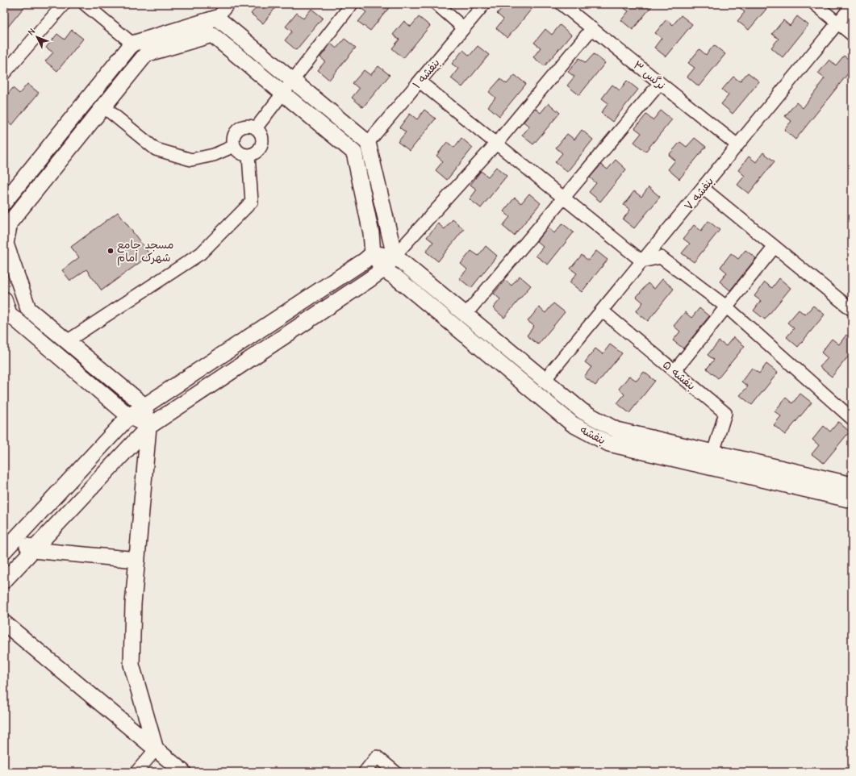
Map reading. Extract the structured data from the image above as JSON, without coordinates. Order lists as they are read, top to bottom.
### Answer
{
  "streets": {
    "street": [
      "بنفشه ۱",
      "نرگس ۳",
      "بنفشه ۷",
      "بنفشه ۵",
      "بنفشه"
    ]
  },
  "crossings": [
    ["نرگس ۳", "بنفشه ۷"],
    ["بنفشه ۷", "بنفشه ۵"],
    ["بنفشه ۷", "بنفشه"],
    ["بنفشه ۵", "بنفشه"]
  ],
  "places": ["مسجد جامع شهرک امام"],
  "north": "top left"
}
